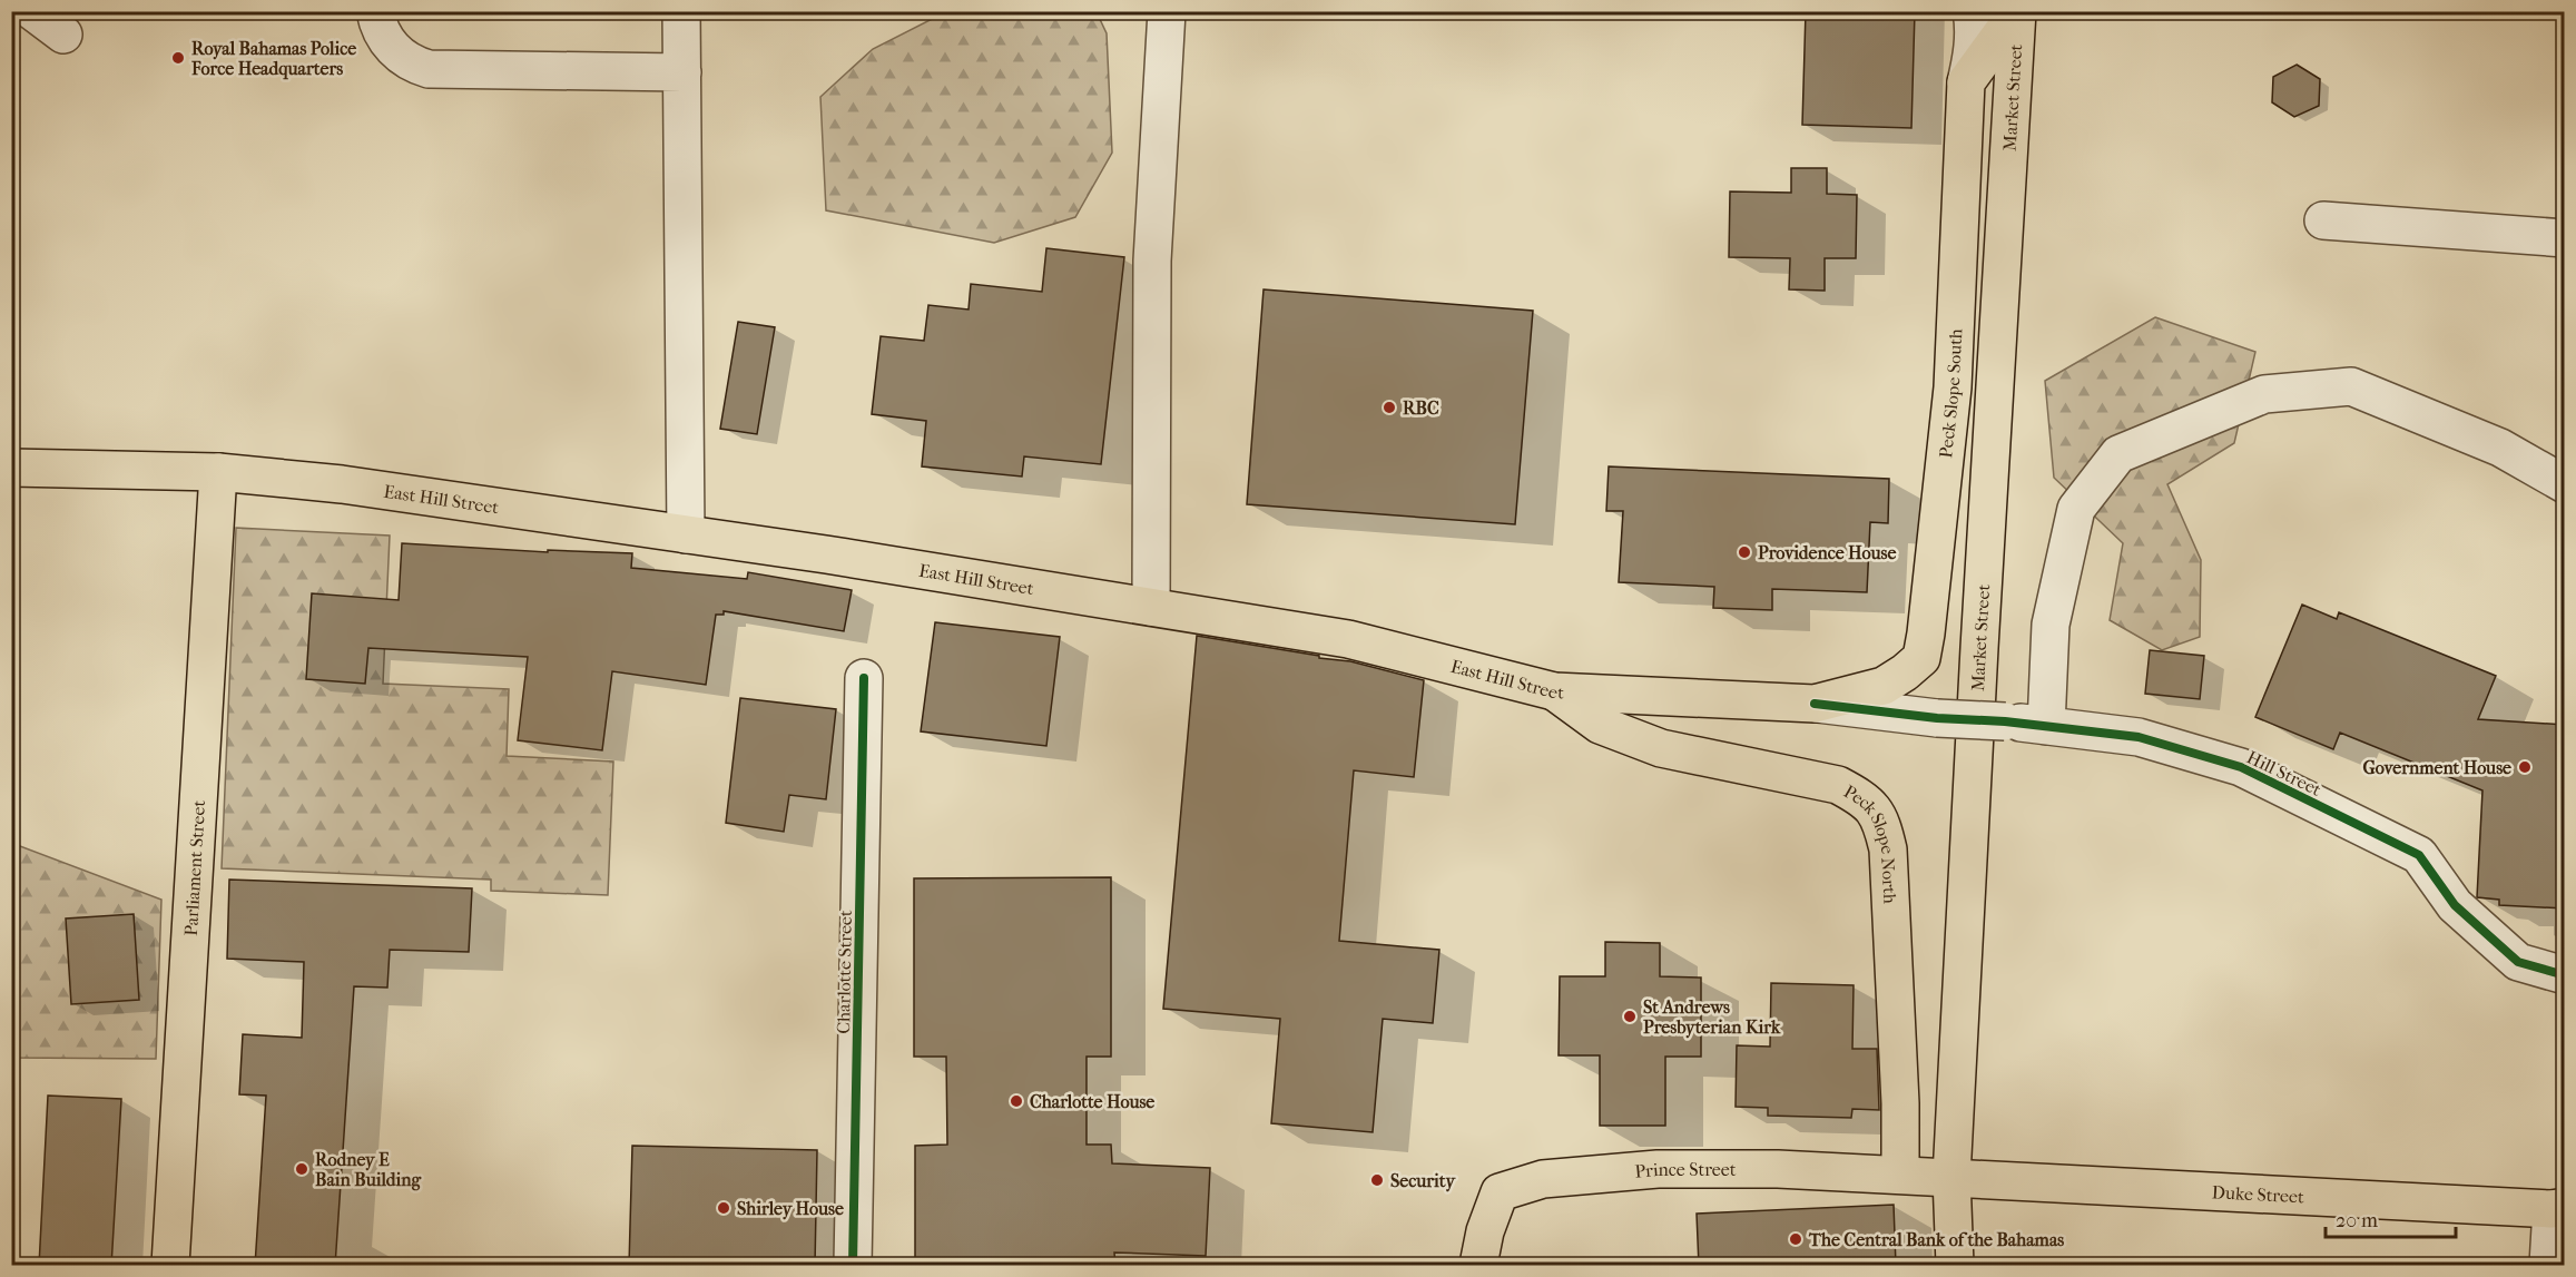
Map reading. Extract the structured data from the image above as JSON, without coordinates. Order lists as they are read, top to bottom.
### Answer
{
  "streets": {
    "main road": [
      "Market Street",
      "Peck Slope South",
      "East Hill Street",
      "Peck Slope North",
      "Parliament Street",
      "Prince Street",
      "Duke Street"
    ],
    "street": ["Hill Street", "Charlotte Street"]
  },
  "crossings": [
    ["Market Street", "Prince Street"],
    ["Market Street", "Duke Street"],
    ["Peck Slope South", "East Hill Street"],
    ["East Hill Street", "Hill Street"],
    ["East Hill Street", "Peck Slope North"],
    ["East Hill Street", "Parliament Street"],
    ["Peck Slope North", "Prince Street"],
    ["Prince Street", "Duke Street"]
  ],
  "places": [
    "Royal Bahamas Police Force Headquarters",
    "RBC",
    "Providence House",
    "Government House",
    "St Andrews Presbyterian Kirk",
    "Charlotte House",
    "Rodney E Bain Building",
    "Security",
    "Shirley House",
    "The Central Bank of the Bahamas"
  ],
  "scale_bar": "20 m"
}
